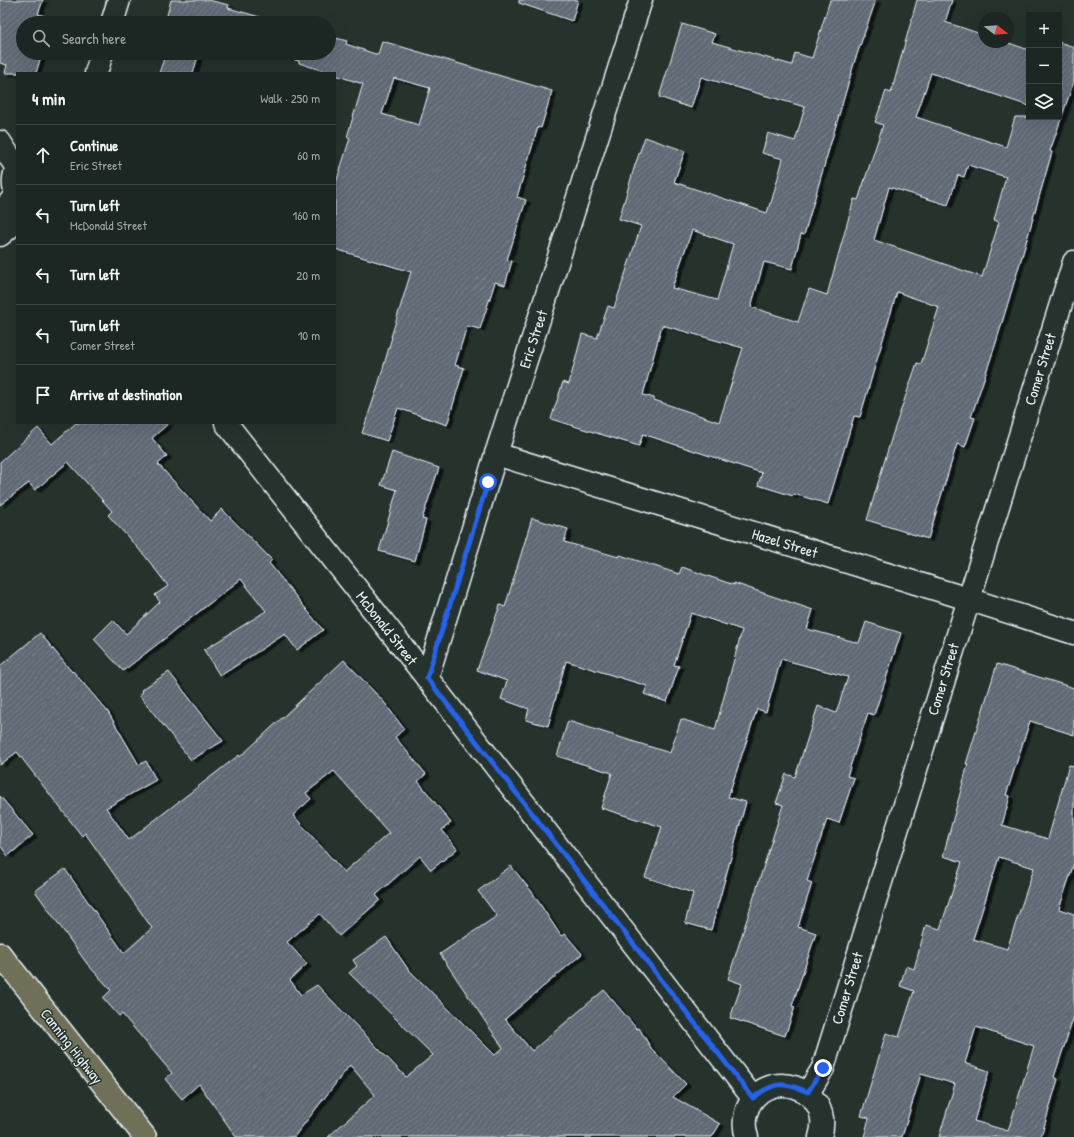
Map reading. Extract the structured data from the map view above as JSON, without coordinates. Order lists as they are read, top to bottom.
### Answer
{
  "streets": {
    "highway": ["Canning Highway"],
    "street": [
      "Eric Street",
      "Comer Street",
      "Hazel Street",
      "McDonald Street"
    ]
  },
  "crossings": [
    ["Eric Street", "Hazel Street"],
    ["Eric Street", "McDonald Street"],
    ["Comer Street", "Hazel Street"]
  ],
  "north": "right",
  "page": {
    "map_buttons": ["+", "−"],
    "search": "Search here",
    "heading": ["4 min", "Walk · 250 m"],
    "list": [
      ["Continue", "Eric Street", "60 m"],
      ["Turn left", "McDonald Street", "160 m"],
      ["Turn left", "20 m"],
      ["Turn left", "Comer Street", "10 m"],
      "Arrive at destination"
    ]
  }
}
